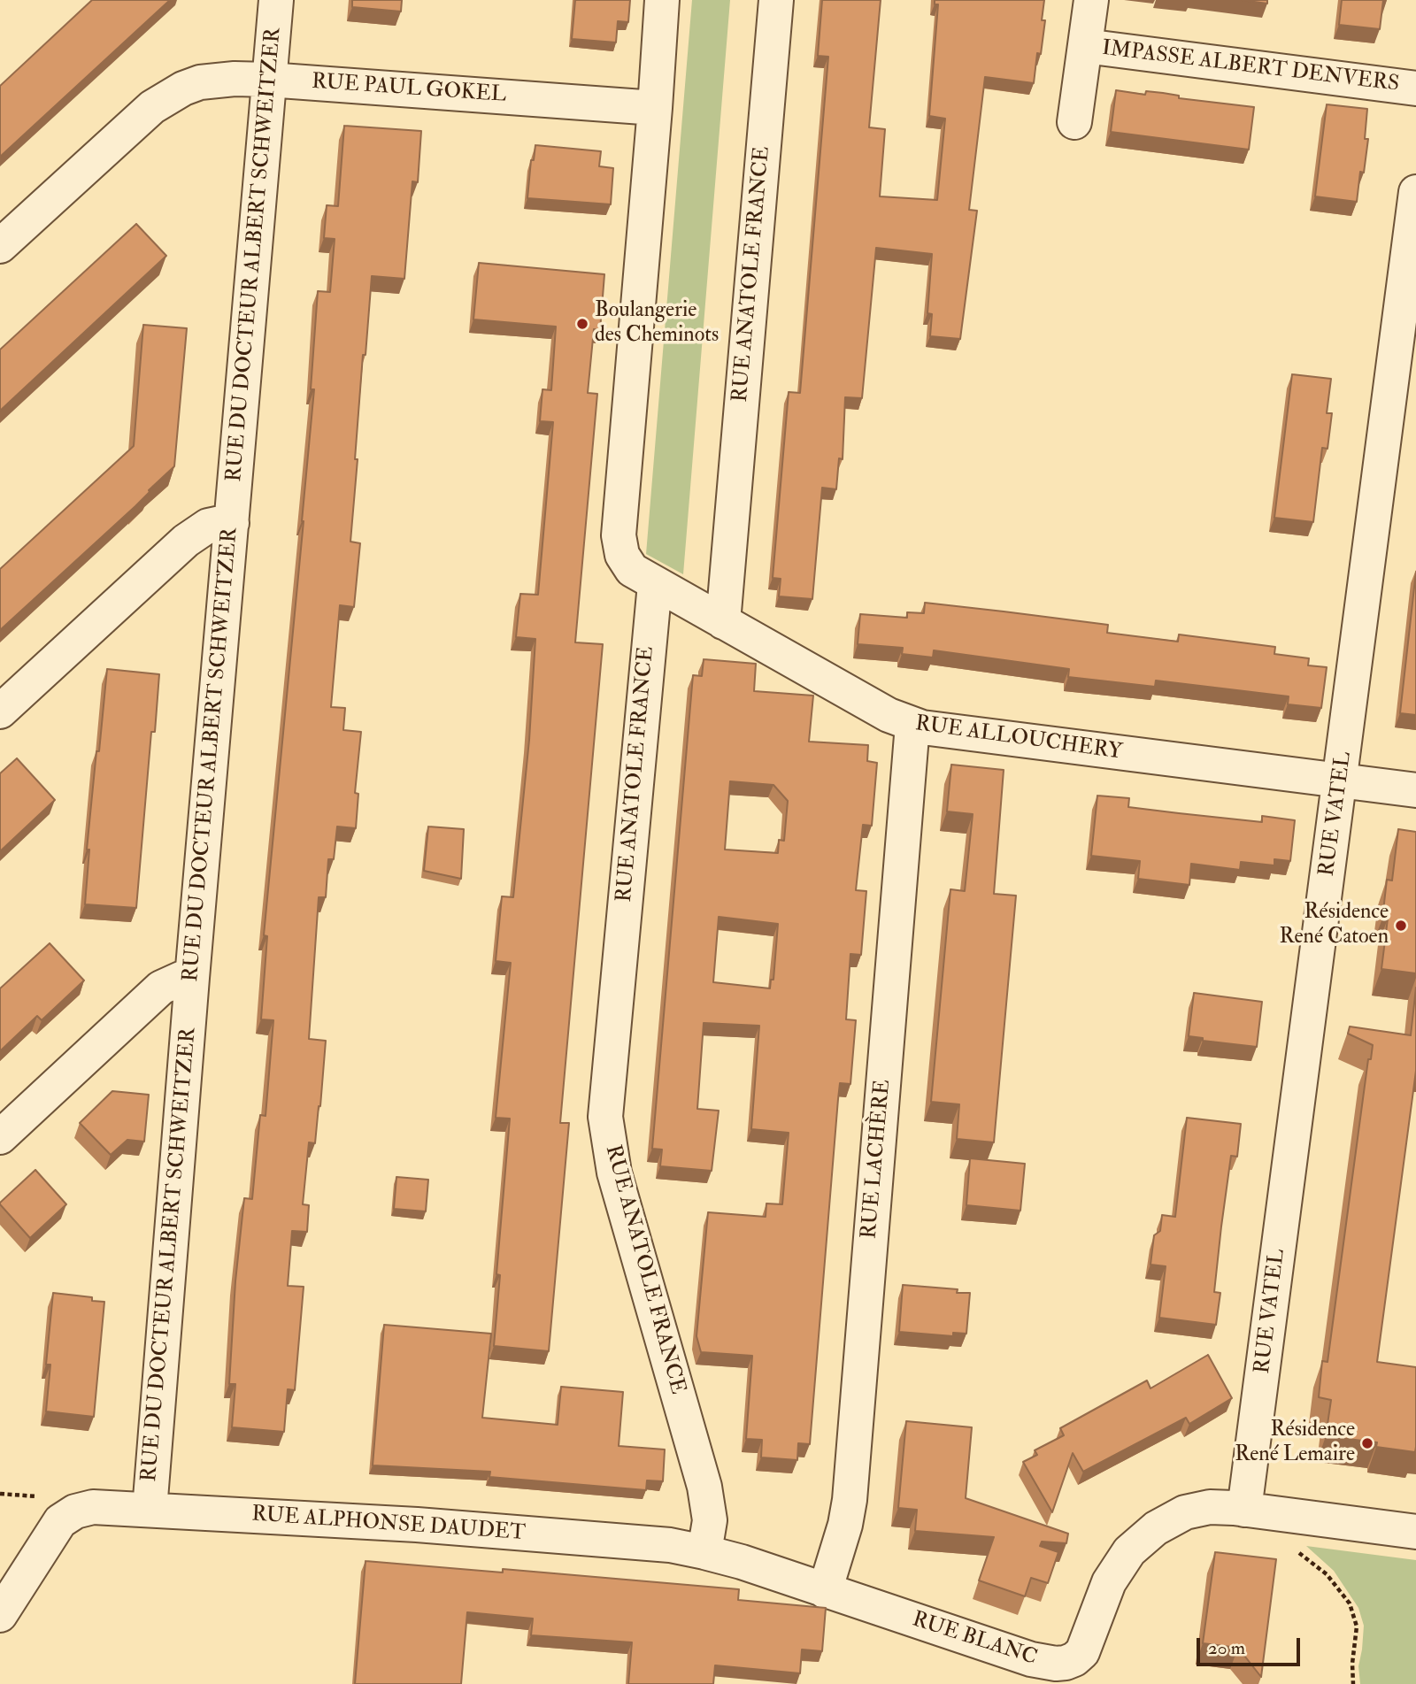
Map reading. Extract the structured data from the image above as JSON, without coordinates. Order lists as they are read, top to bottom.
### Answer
{
  "streets": {
    "street": [
      "IMPASSE ALBERT DENVERS",
      "RUE PAUL GOKEL",
      "RUE DU DOCTEUR ALBERT SCHWEITZER",
      "RUE ANATOLE FRANCE",
      "RUE ALLOUCHERY",
      "RUE VATEL",
      "RUE LACHÈRE",
      "RUE ALPHONSE DAUDET",
      "RUE BLANC"
    ]
  },
  "crossings": [
    ["RUE PAUL GOKEL", "RUE DU DOCTEUR ALBERT SCHWEITZER"],
    ["RUE DU DOCTEUR ALBERT SCHWEITZER", "RUE ALPHONSE DAUDET"],
    ["RUE ANATOLE FRANCE", "RUE ALLOUCHERY"],
    ["RUE ANATOLE FRANCE", "RUE ALPHONSE DAUDET"],
    ["RUE ALLOUCHERY", "RUE VATEL"],
    ["RUE ALLOUCHERY", "RUE LACHÈRE"],
    ["RUE VATEL", "RUE BLANC"],
    ["RUE LACHÈRE", "RUE ALPHONSE DAUDET"],
    ["RUE LACHÈRE", "RUE BLANC"],
    ["RUE ALPHONSE DAUDET", "RUE BLANC"]
  ],
  "places": ["Boulangerie des Cheminots", "Résidence René Catoen", "Résidence René Lemaire"],
  "scale_bar": "20 m"
}
